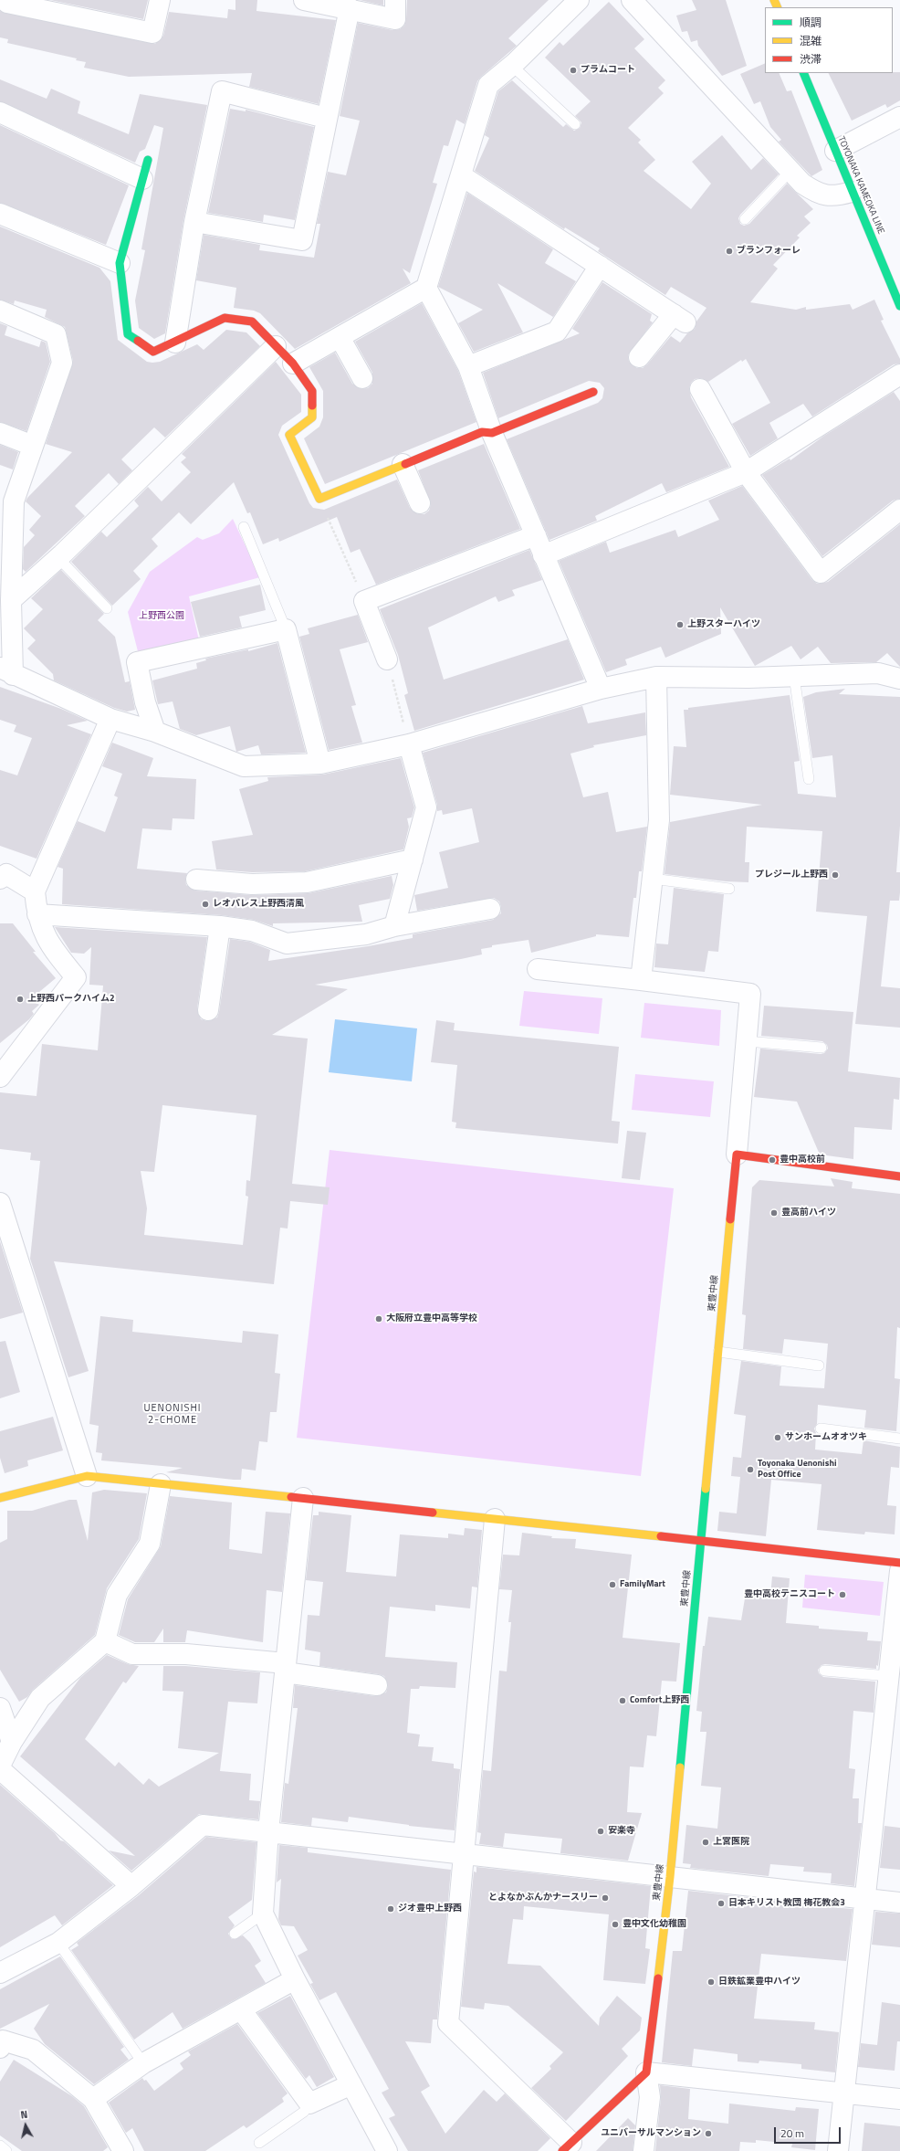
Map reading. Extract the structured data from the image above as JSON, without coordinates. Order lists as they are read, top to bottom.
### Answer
{
  "streets": {
    "street": ["TOYONAKA KAMEOKA LINE", "東豊中線"]
  },
  "districts": ["UENONISHI 2-CHOME"],
  "parks": ["上野西公園"],
  "places": [
    "プラムコート",
    "ブランフォーレ",
    "上野スターハイツ",
    "プレジール上野西",
    "レオパレス上野西清風",
    "上野西パークハイム2",
    "豊中高校前",
    "豊高前ハイツ",
    "大阪府立豊中高等学校",
    "サンホームオオツキ",
    "Toyonaka Uenonishi Post Office",
    "FamilyMart",
    "豊中高校テニスコート",
    "Comfort上野西",
    "安楽寺",
    "上宮医院",
    "とよなかぶんかナースリー",
    "日本キリスト教団 梅花教会3",
    "ジオ豊中上野西",
    "豊中文化幼稚園",
    "日鉄鉱業豊中ハイツ",
    "ユニバーサルマンション"
  ],
  "legend": ["順調", "混雑", "渋滞"],
  "scale_bar": "20 m",
  "north": "top"
}
